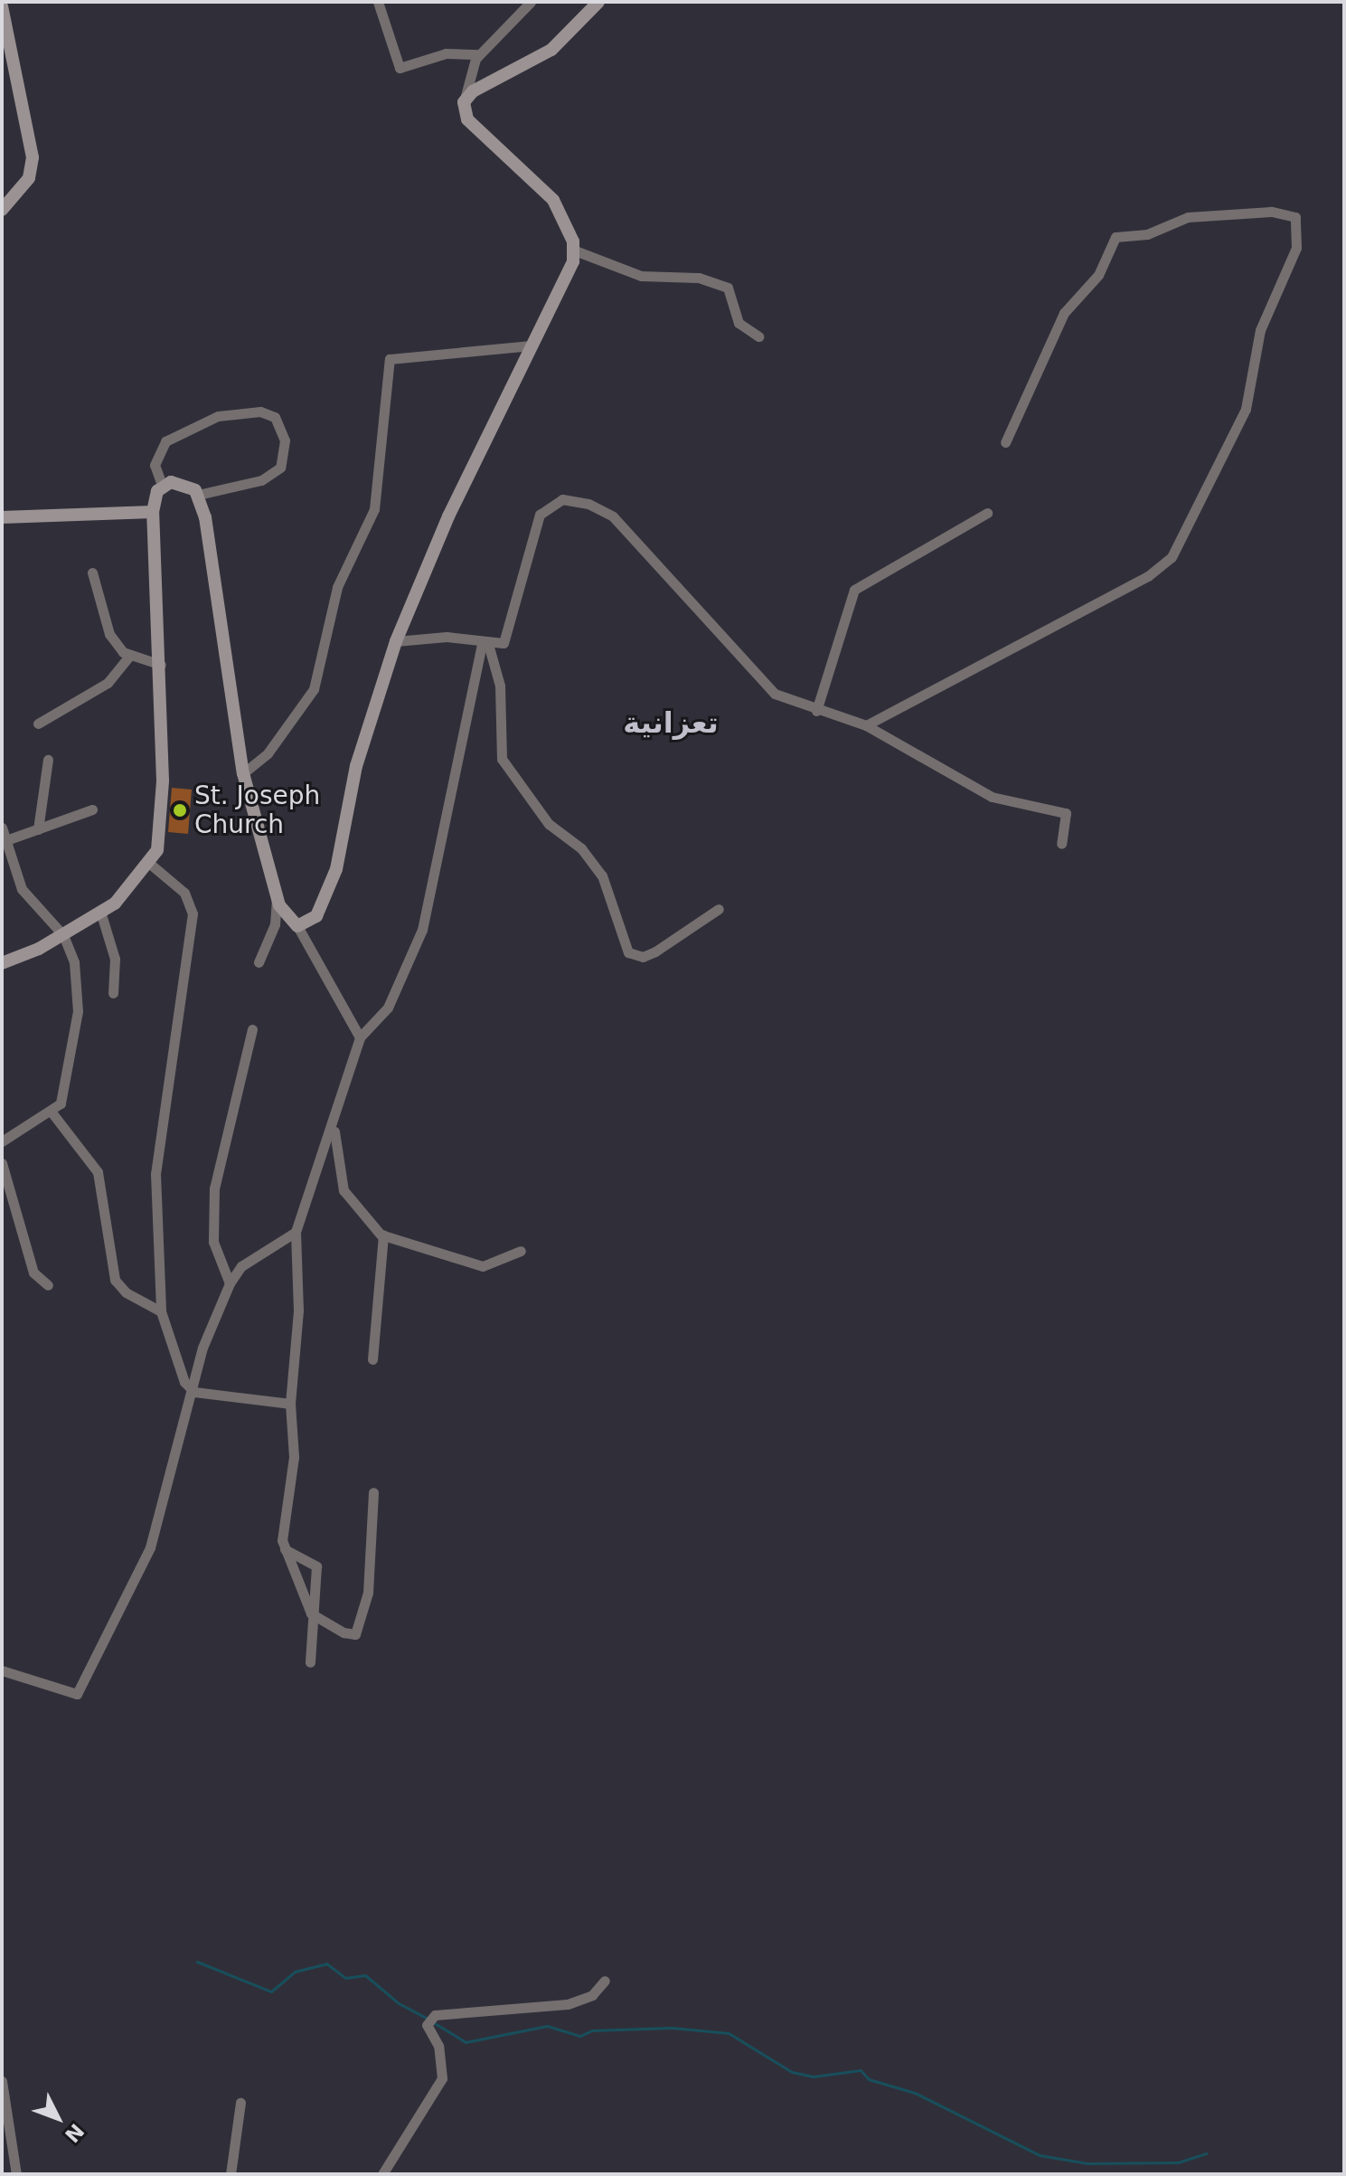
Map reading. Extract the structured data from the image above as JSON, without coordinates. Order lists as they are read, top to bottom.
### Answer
{
  "districts": ["تعزانية"],
  "places": ["St. Joseph Church"],
  "north": "bottom right"
}
